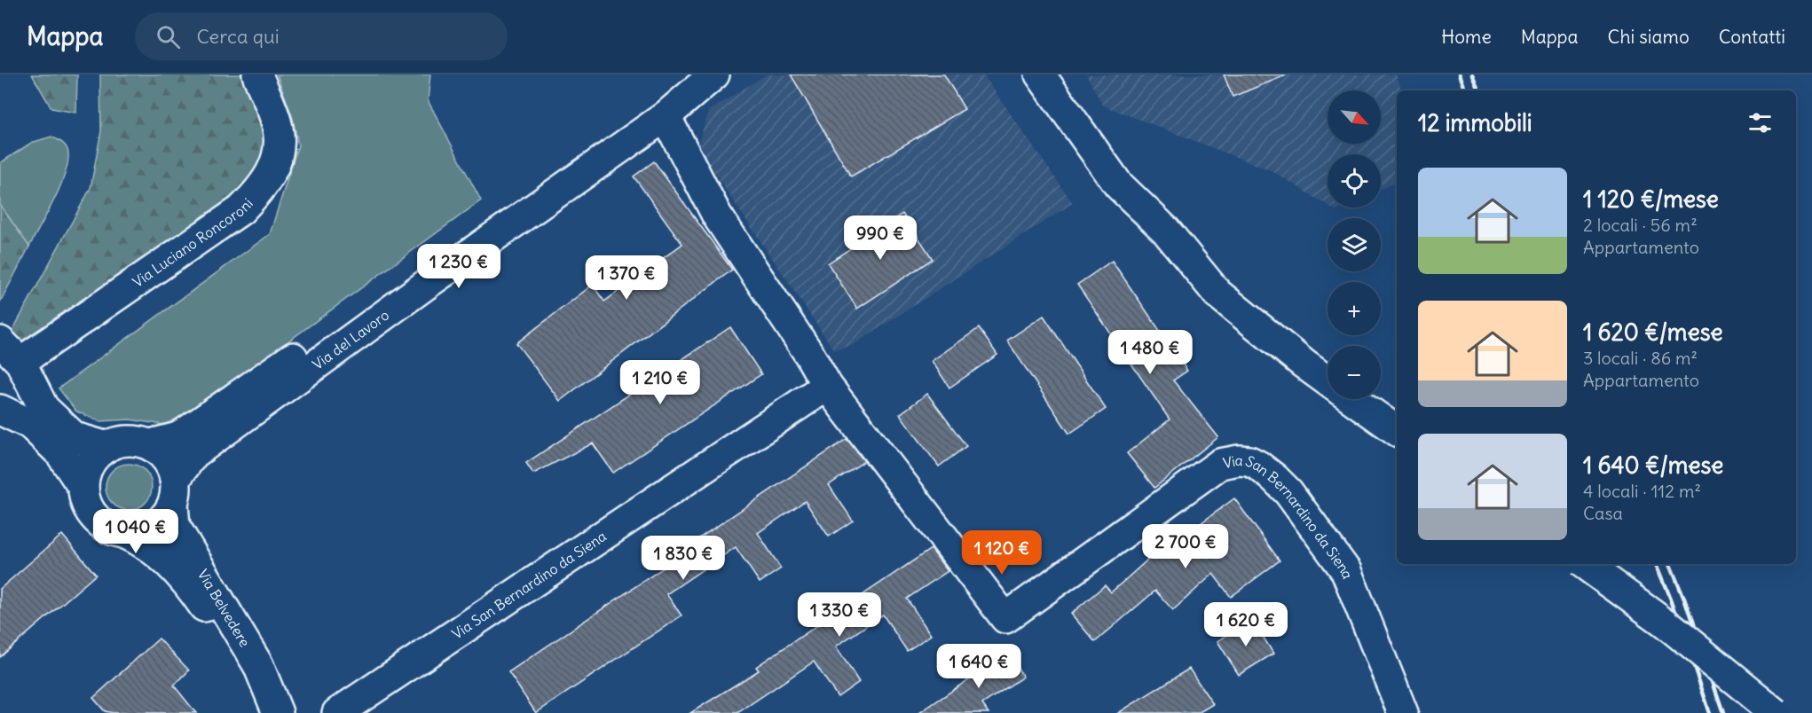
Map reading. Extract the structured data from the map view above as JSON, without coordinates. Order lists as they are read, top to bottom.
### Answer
{
  "streets": {
    "street": [
      "Via Luciano Roncoroni",
      "Via del Lavoro",
      "Via San Bernardino da Siena",
      "Via Belvedere"
    ]
  },
  "crossings": [
    ["Via del Lavoro", "Via San Bernardino da Siena"],
    ["Via del Lavoro", "Via Belvedere"]
  ],
  "north": "bottom right",
  "page": {
    "header": "Mappa",
    "search": "Cerca qui",
    "nav": [
      "Home",
      "Mappa",
      "Chi siamo",
      "Contatti"
    ],
    "map_buttons": ["+", "−"],
    "heading": "12 immobili",
    "list": [
      {
        "name": "1 120 €/mese",
        "note": "2 locali · 56 m² · Appartamento"
      },
      {
        "name": "1 620 €/mese",
        "note": "3 locali · 86 m² · Appartamento"
      },
      {
        "name": "1 640 €/mese",
        "note": "4 locali · 112 m² · Casa"
      }
    ],
    "price": [
      "990 €",
      "1 230 €",
      "1 370 €",
      "1 480 €",
      "1 210 €",
      "1 040 €",
      "2 700 €",
      "1 120 €",
      "1 830 €",
      "1 330 €",
      "1 620 €",
      "1 640 €"
    ]
  }
}
